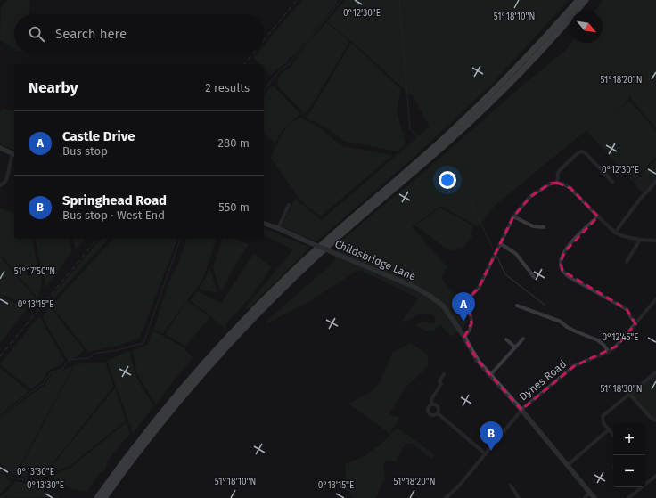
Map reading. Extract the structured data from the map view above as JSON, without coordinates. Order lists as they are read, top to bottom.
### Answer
{
  "streets": {
    "street": ["Childsbridge Lane", "Dynes Road"]
  },
  "crossings": [
    ["Childsbridge Lane", "Dynes Road"]
  ],
  "north": "bottom right",
  "page": {
    "search": "Search here",
    "heading": ["Nearby", "2 results"],
    "list": [
      {
        "mark": "A",
        "name": "Castle Drive",
        "note": "Bus stop",
        "value": "280 m"
      },
      {
        "mark": "B",
        "name": "Springhead Road",
        "note": "Bus stop · West End",
        "value": "550 m"
      }
    ],
    "pins": ["A", "B"],
    "map_buttons": ["+", "−"]
  },
  "coordinates": [
    "0°12'30\"E",
    "51°18'10\"N",
    "51°18'20\"N",
    "51°17'50\"N",
    "0°13'15\"E",
    "0°12'45\"E",
    "51°18'30\"N",
    "0°13'30\"E"
  ]
}
